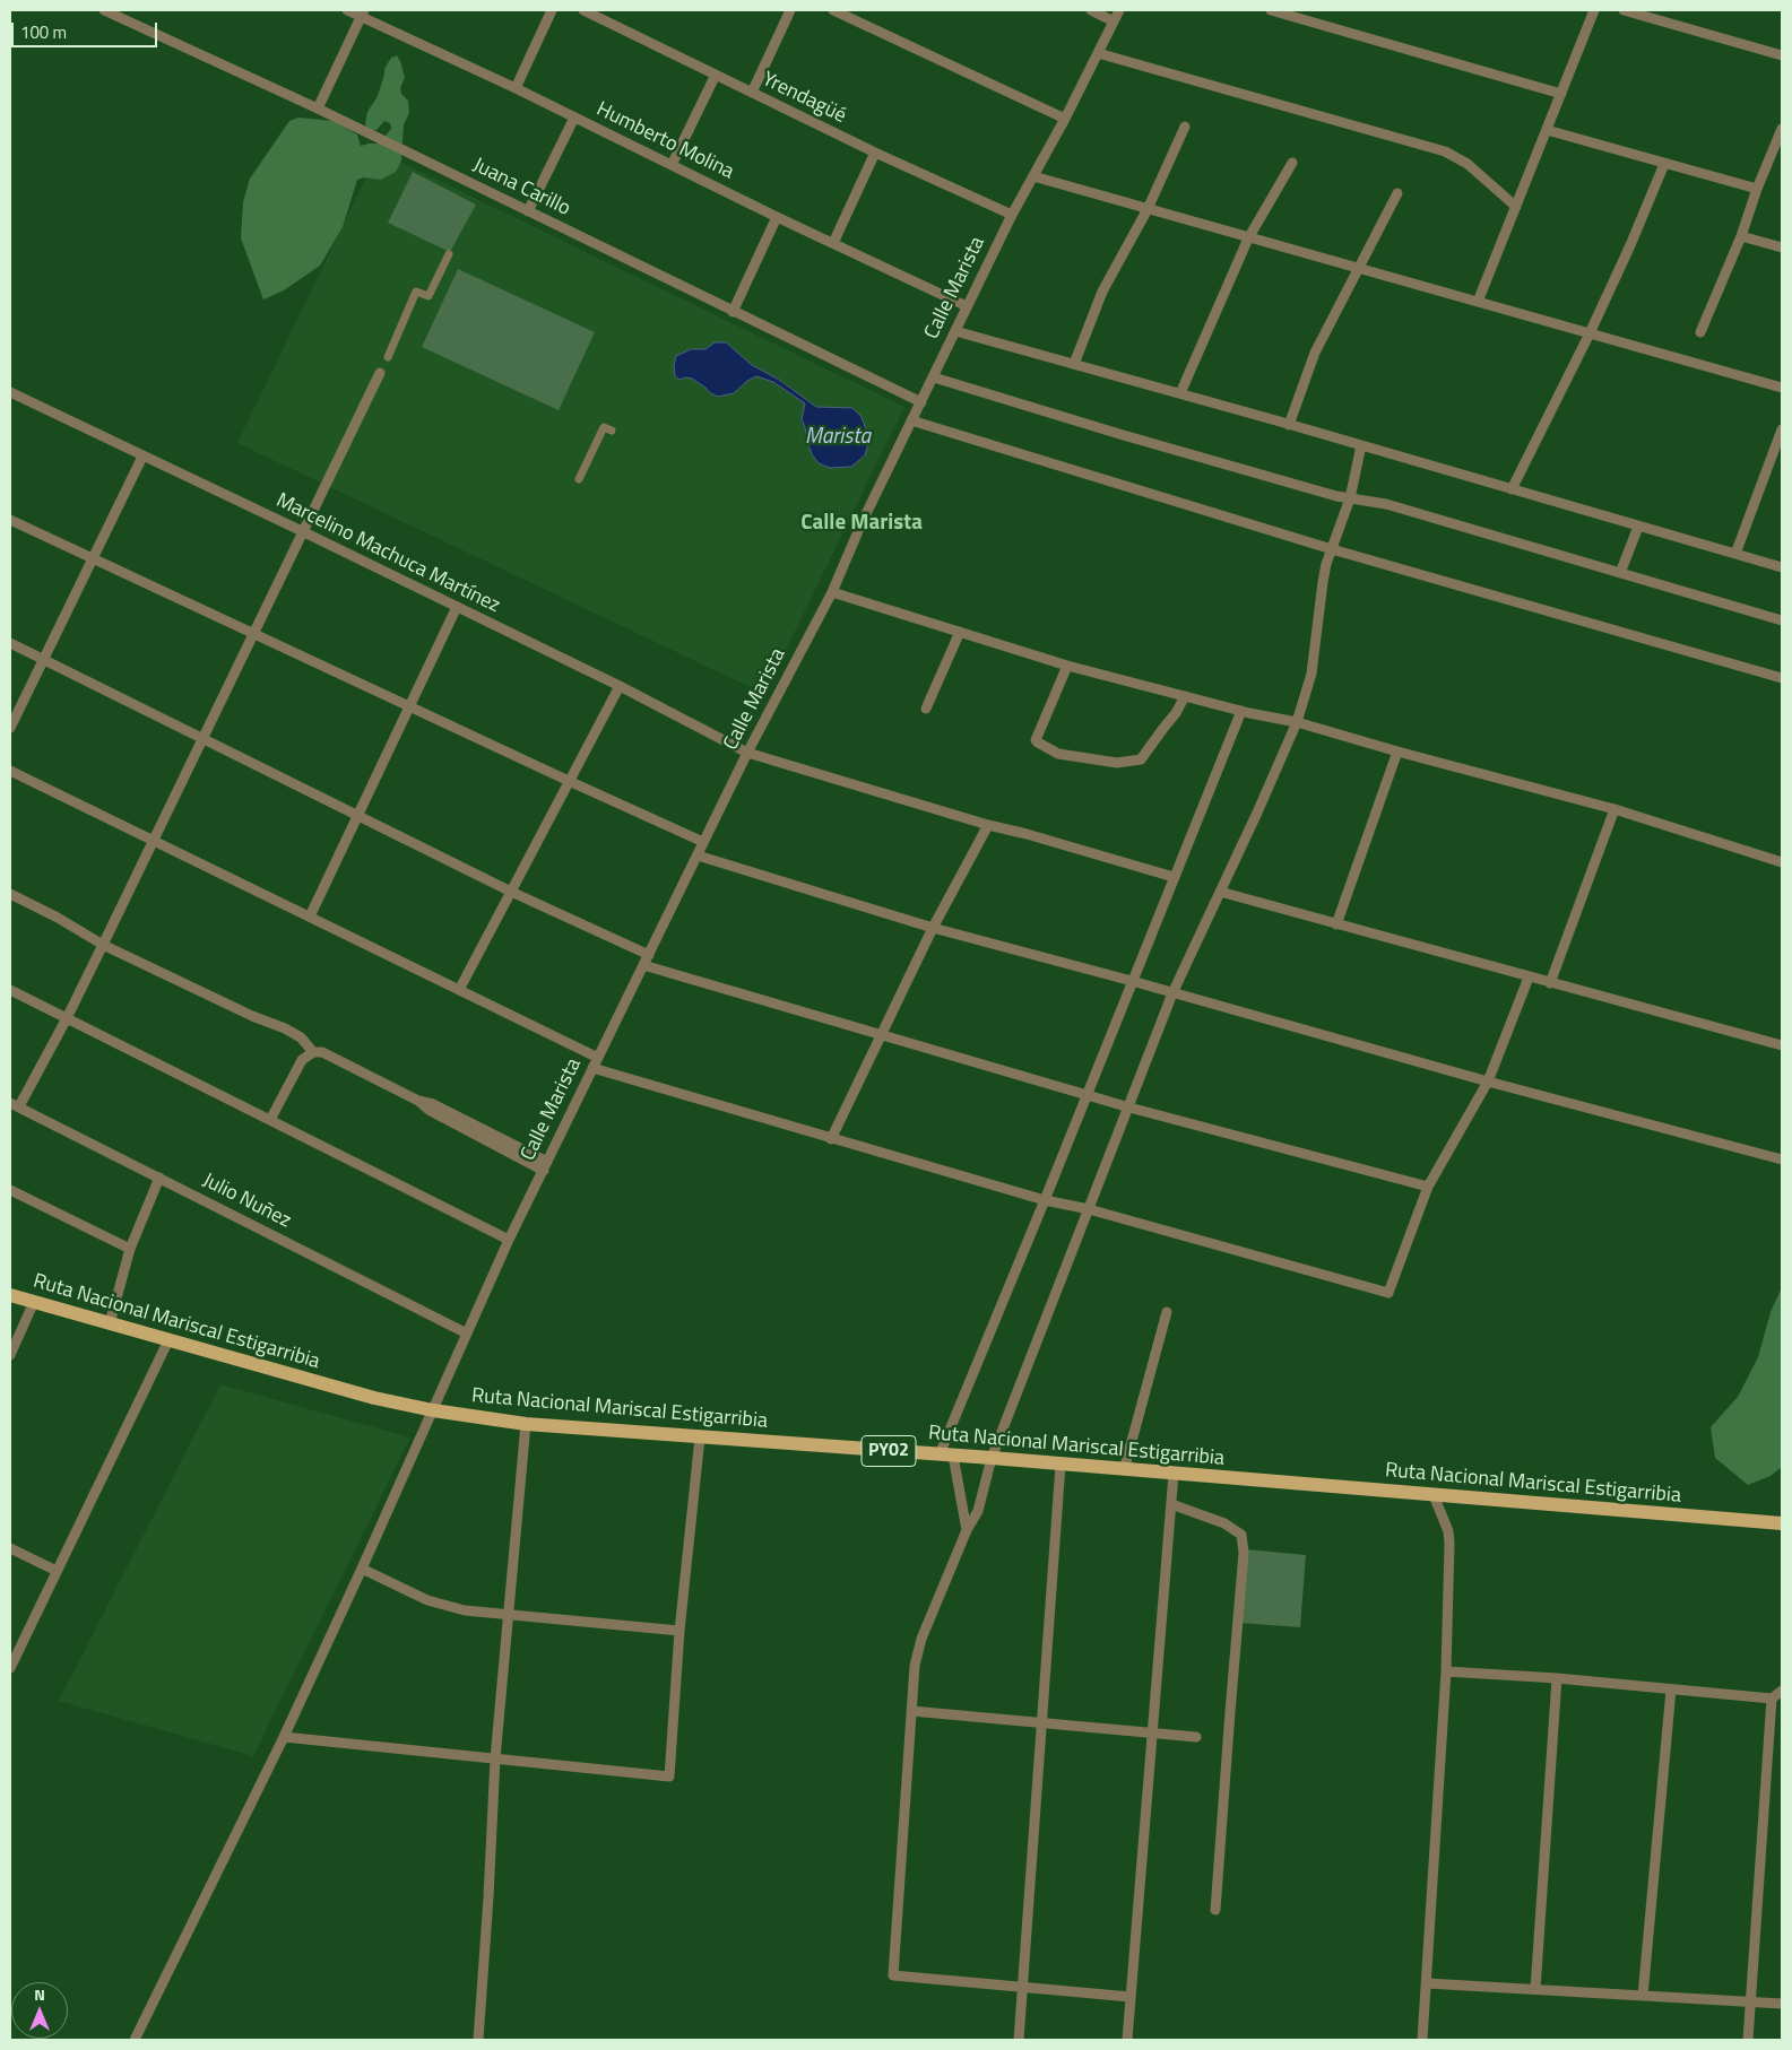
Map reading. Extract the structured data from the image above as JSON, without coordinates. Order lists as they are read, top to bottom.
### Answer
{
  "streets": {
    "main road": ["Ruta Nacional Mariscal Estigarribia", "PY02"],
    "street": [
      "Yrendagüé",
      "Humberto Molina",
      "Juana Carillo",
      "Calle Marista",
      "Marcelino Machuca Martínez",
      "Julio Nuñez"
    ]
  },
  "crossings": [
    ["Yrendagüé", "Calle Marista"],
    ["Humberto Molina", "Calle Marista"],
    ["Juana Carillo", "Calle Marista"],
    ["Calle Marista", "Marcelino Machuca Martínez"],
    ["Calle Marista", "Julio Nuñez"],
    ["Calle Marista", "Ruta Nacional Mariscal Estigarribia"]
  ],
  "districts": ["Calle Marista"],
  "water": ["Marista"],
  "scale_bar": "100 m",
  "north": "top"
}
